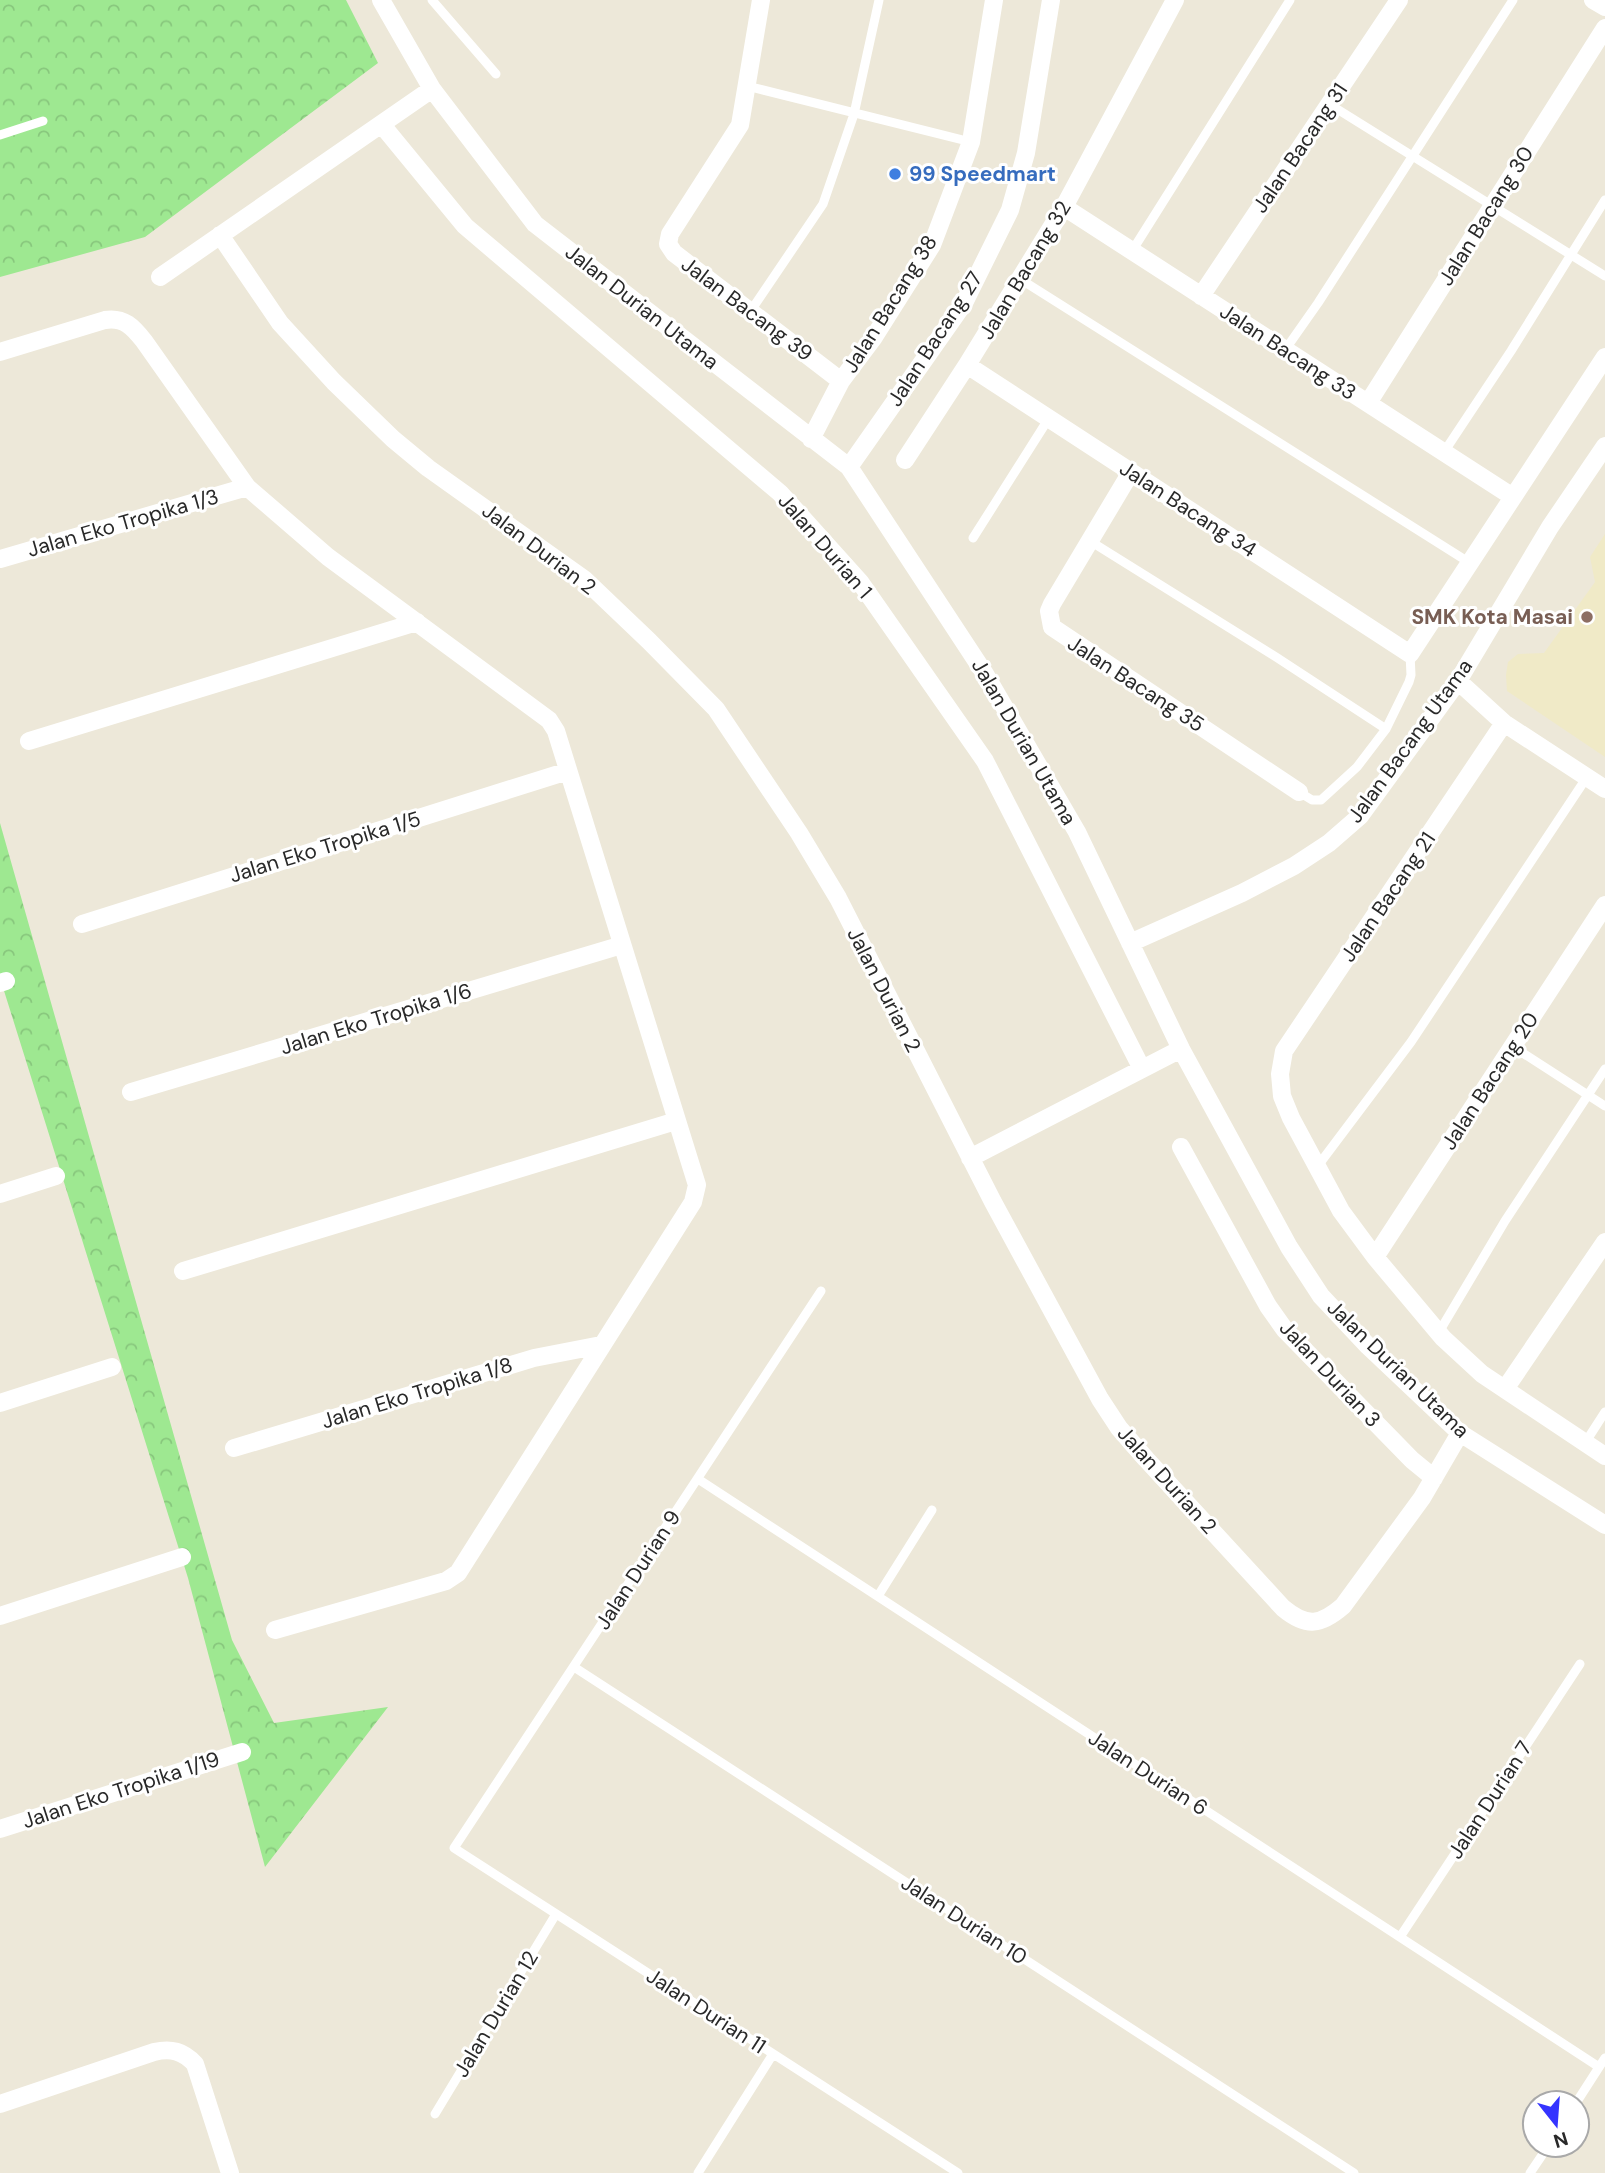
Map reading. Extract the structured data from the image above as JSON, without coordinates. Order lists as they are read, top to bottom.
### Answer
{
  "streets": {
    "street": [
      "Jalan Bacang 31",
      "Jalan Bacang 30",
      "Jalan Bacang 32",
      "Jalan Bacang 38",
      "Jalan Durian Utama",
      "Jalan Bacang 39",
      "Jalan Bacang 27",
      "Jalan Bacang 33",
      "Jalan Bacang 34",
      "Jalan Eko Tropika 1/3",
      "Jalan Durian 1",
      "Jalan Durian 2",
      "Jalan Bacang 35",
      "Jalan Bacang Utama",
      "Jalan Eko Tropika 1/5",
      "Jalan Bacang 21",
      "Jalan Eko Tropika 1/6",
      "Jalan Bacang 20",
      "Jalan Durian 3",
      "Jalan Eko Tropika 1/8",
      "Jalan Eko Tropika 1/19"
    ],
    "lane": [
      "Jalan Durian 9",
      "Jalan Durian 6",
      "Jalan Durian 7",
      "Jalan Durian 10",
      "Jalan Durian 11",
      "Jalan Durian 12"
    ]
  },
  "crossings": [
    ["Jalan Bacang 31", "Jalan Bacang 33"],
    ["Jalan Bacang 30", "Jalan Bacang 33"],
    ["Jalan Bacang 32", "Jalan Bacang 33"],
    ["Jalan Bacang 32", "Jalan Bacang 34"],
    ["Jalan Bacang 38", "Jalan Durian Utama"],
    ["Jalan Bacang 38", "Jalan Bacang 39"],
    ["Jalan Durian Utama", "Jalan Bacang 27"],
    ["Jalan Durian Utama", "Jalan Durian 2"],
    ["Jalan Durian Utama", "Jalan Bacang Utama"],
    ["Jalan Bacang 34", "Jalan Bacang 35"],
    ["Jalan Durian 2", "Jalan Durian 3"],
    ["Jalan Durian 9", "Jalan Durian 6"],
    ["Jalan Durian 9", "Jalan Durian 10"],
    ["Jalan Durian 9", "Jalan Durian 11"],
    ["Jalan Durian 6", "Jalan Durian 7"],
    ["Jalan Durian 11", "Jalan Durian 12"]
  ],
  "places": ["99 Speedmart", "SMK Kota Masai"],
  "north": "bottom"
}
